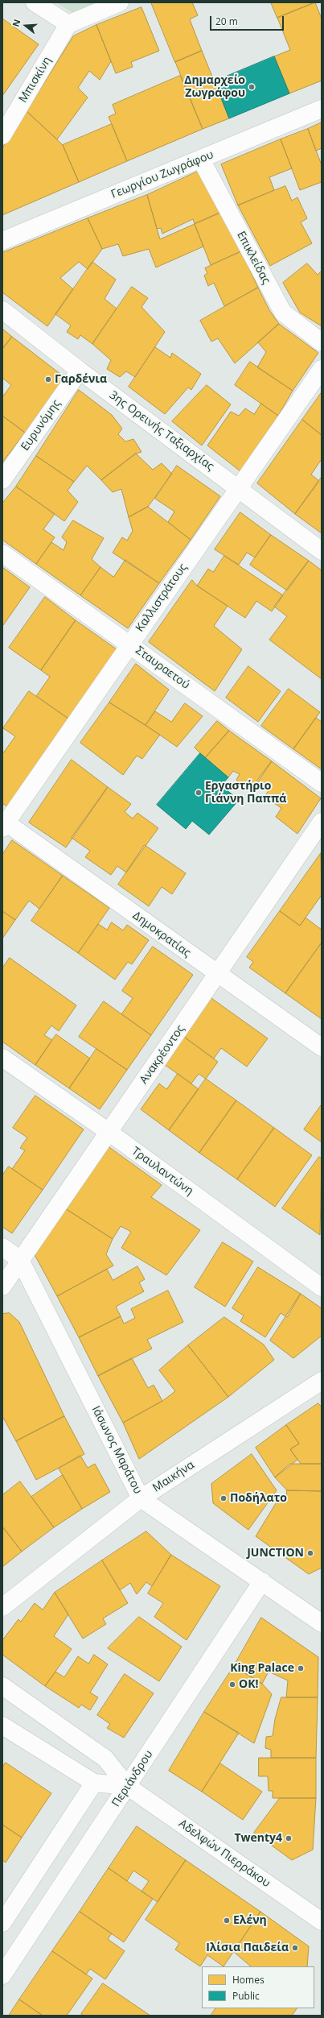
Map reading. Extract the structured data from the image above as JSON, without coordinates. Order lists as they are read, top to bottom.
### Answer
{
  "streets": {
    "street": [
      "Μπισκίνη",
      "Γεωργίου Ζωγράφου",
      "Επικλείδας",
      "Ευρυνόμης",
      "3ης Ορεινής Ταξιαρχίας",
      "Καλλιστράτους",
      "Σταυραετού",
      "Δημοκρατίας",
      "Ανακρέοντος",
      "Τραυλαντώνη",
      "Ιάσωνος Μαράτου",
      "Μαικήνα",
      "Περιάνδρου",
      "Αδελφών Πιερράκου"
    ]
  },
  "crossings": [
    ["Γεωργίου Ζωγράφου", "Επικλείδας"],
    ["Ευρυνόμης", "3ης Ορεινής Ταξιαρχίας"],
    ["3ης Ορεινής Ταξιαρχίας", "Καλλιστράτους"],
    ["Καλλιστράτους", "Σταυραετού"],
    ["Καλλιστράτους", "Δημοκρατίας"],
    ["Δημοκρατίας", "Ανακρέοντος"],
    ["Ανακρέοντος", "Τραυλαντώνη"],
    ["Ανακρέοντος", "Ιάσωνος Μαράτου"],
    ["Ιάσωνος Μαράτου", "Μαικήνα"],
    ["Ιάσωνος Μαράτου", "Περιάνδρου"],
    ["Περιάνδρου", "Αδελφών Πιερράκου"]
  ],
  "places": [
    "Δημαρχείο Ζωγράφου",
    "Γαρδένια",
    "Εργαστήριο Γιάννη Παππά",
    "Ποδήλατο",
    "JUNCTION",
    "King Palace",
    "ΟΚ!",
    "Twenty4",
    "Ελένη",
    "Ιλίσια Παιδεία"
  ],
  "legend": ["Homes", "Public"],
  "scale_bar": "20 m",
  "north": "left"
}
